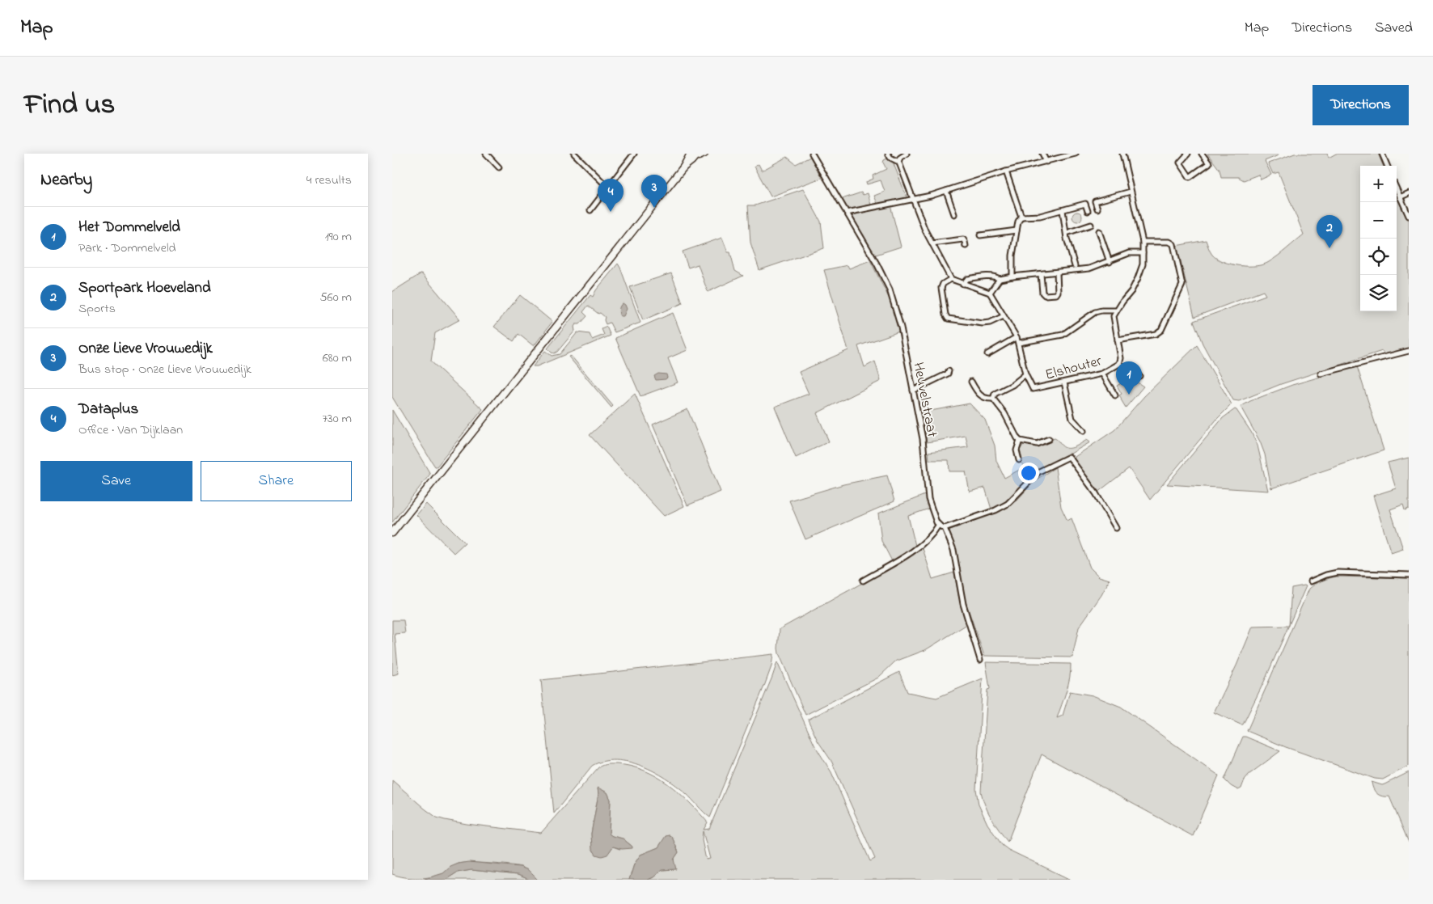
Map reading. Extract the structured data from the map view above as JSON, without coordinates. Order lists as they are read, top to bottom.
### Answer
{
  "streets": {
    "street": ["Elshouter", "Heuvelstraat"]
  },
  "page": {
    "header": "Map",
    "nav": ["Map", "Directions", "Saved"],
    "title": "Find us",
    "buttons": [
      "Directions",
      ["Save", "Share"]
    ],
    "heading": ["Nearby", "4 results"],
    "map_buttons": ["+", "−"],
    "pins": [
      "3",
      "4",
      "2",
      "1"
    ],
    "list": [
      {
        "mark": "1",
        "name": "Het Dommelveld",
        "note": "Park · Dommelveld",
        "value": "190 m"
      },
      {
        "mark": "2",
        "name": "Sportpark Hoeveland",
        "note": "Sports",
        "value": "560 m"
      },
      {
        "mark": "3",
        "name": "Onze Lieve Vrouwedijk",
        "note": "Bus stop · Onze Lieve Vrouwedijk",
        "value": "680 m"
      },
      {
        "mark": "4",
        "name": "Dataplus",
        "note": "Office · Van Dijklaan",
        "value": "730 m"
      }
    ]
  }
}
